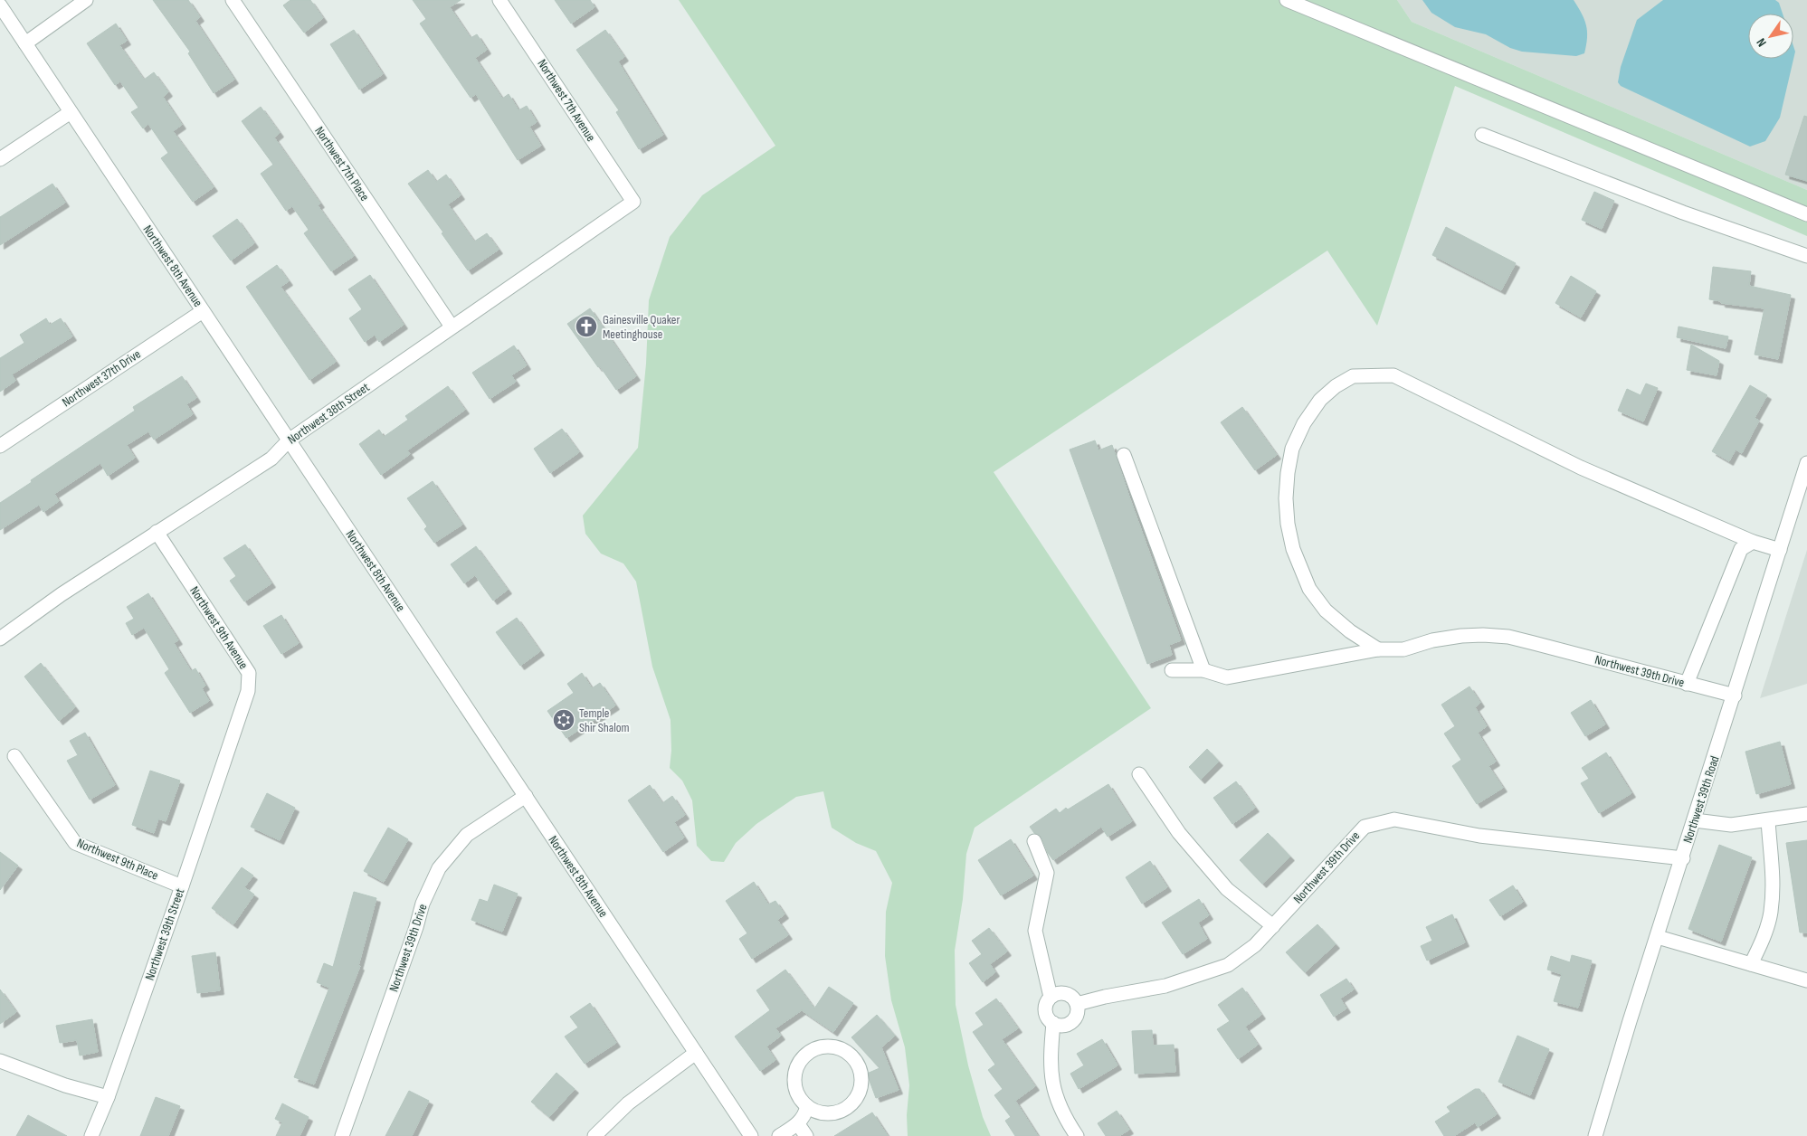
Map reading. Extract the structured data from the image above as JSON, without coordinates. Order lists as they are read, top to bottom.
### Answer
{
  "streets": {
    "street": [
      "Northwest 7th Avenue",
      "Northwest 7th Place",
      "Northwest 8th Avenue",
      "Northwest 37th Drive",
      "Northwest 38th Street",
      "Northwest 9th Avenue",
      "Northwest 39th Drive",
      "Northwest 39th Road",
      "Northwest 9th Place",
      "Northwest 39th Street"
    ]
  },
  "crossings": [
    ["Northwest 7th Avenue", "Northwest 38th Street"],
    ["Northwest 7th Place", "Northwest 38th Street"],
    ["Northwest 8th Avenue", "Northwest 37th Drive"],
    ["Northwest 8th Avenue", "Northwest 38th Street"],
    ["Northwest 8th Avenue", "Northwest 39th Drive"],
    ["Northwest 38th Street", "Northwest 9th Avenue"],
    ["Northwest 9th Avenue", "Northwest 39th Street"],
    ["Northwest 39th Drive", "Northwest 39th Road"],
    ["Northwest 9th Place", "Northwest 39th Street"]
  ],
  "places": {
    "church": ["Gainesville Quaker Meetinghouse"],
    "synagogue": ["Temple Shir Shalom"]
  },
  "north": "bottom left"
}
